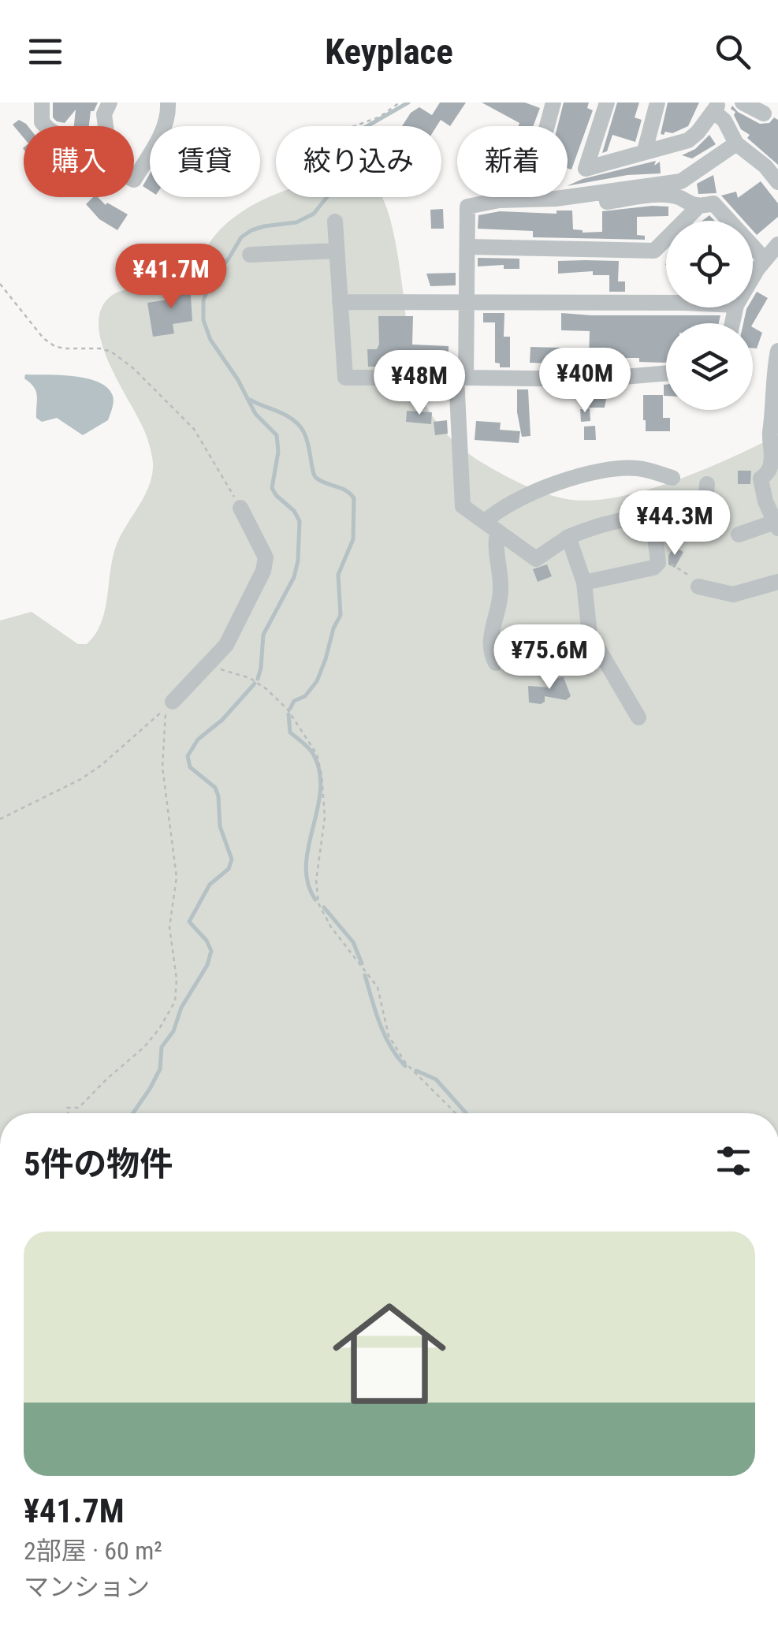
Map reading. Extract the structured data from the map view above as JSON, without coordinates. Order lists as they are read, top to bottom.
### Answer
{
  "page": {
    "header": "Keyplace",
    "chip": [
      "購入",
      "賃貸",
      "絞り込み",
      "新着"
    ],
    "price": [
      "¥41.7M",
      "¥40M",
      "¥48M",
      "¥44.3M",
      "¥75.6M"
    ],
    "heading": "5件の物件",
    "list": [
      {
        "name": "¥41.7M",
        "note": "2部屋 · 60 m² · マンション"
      }
    ]
  }
}
